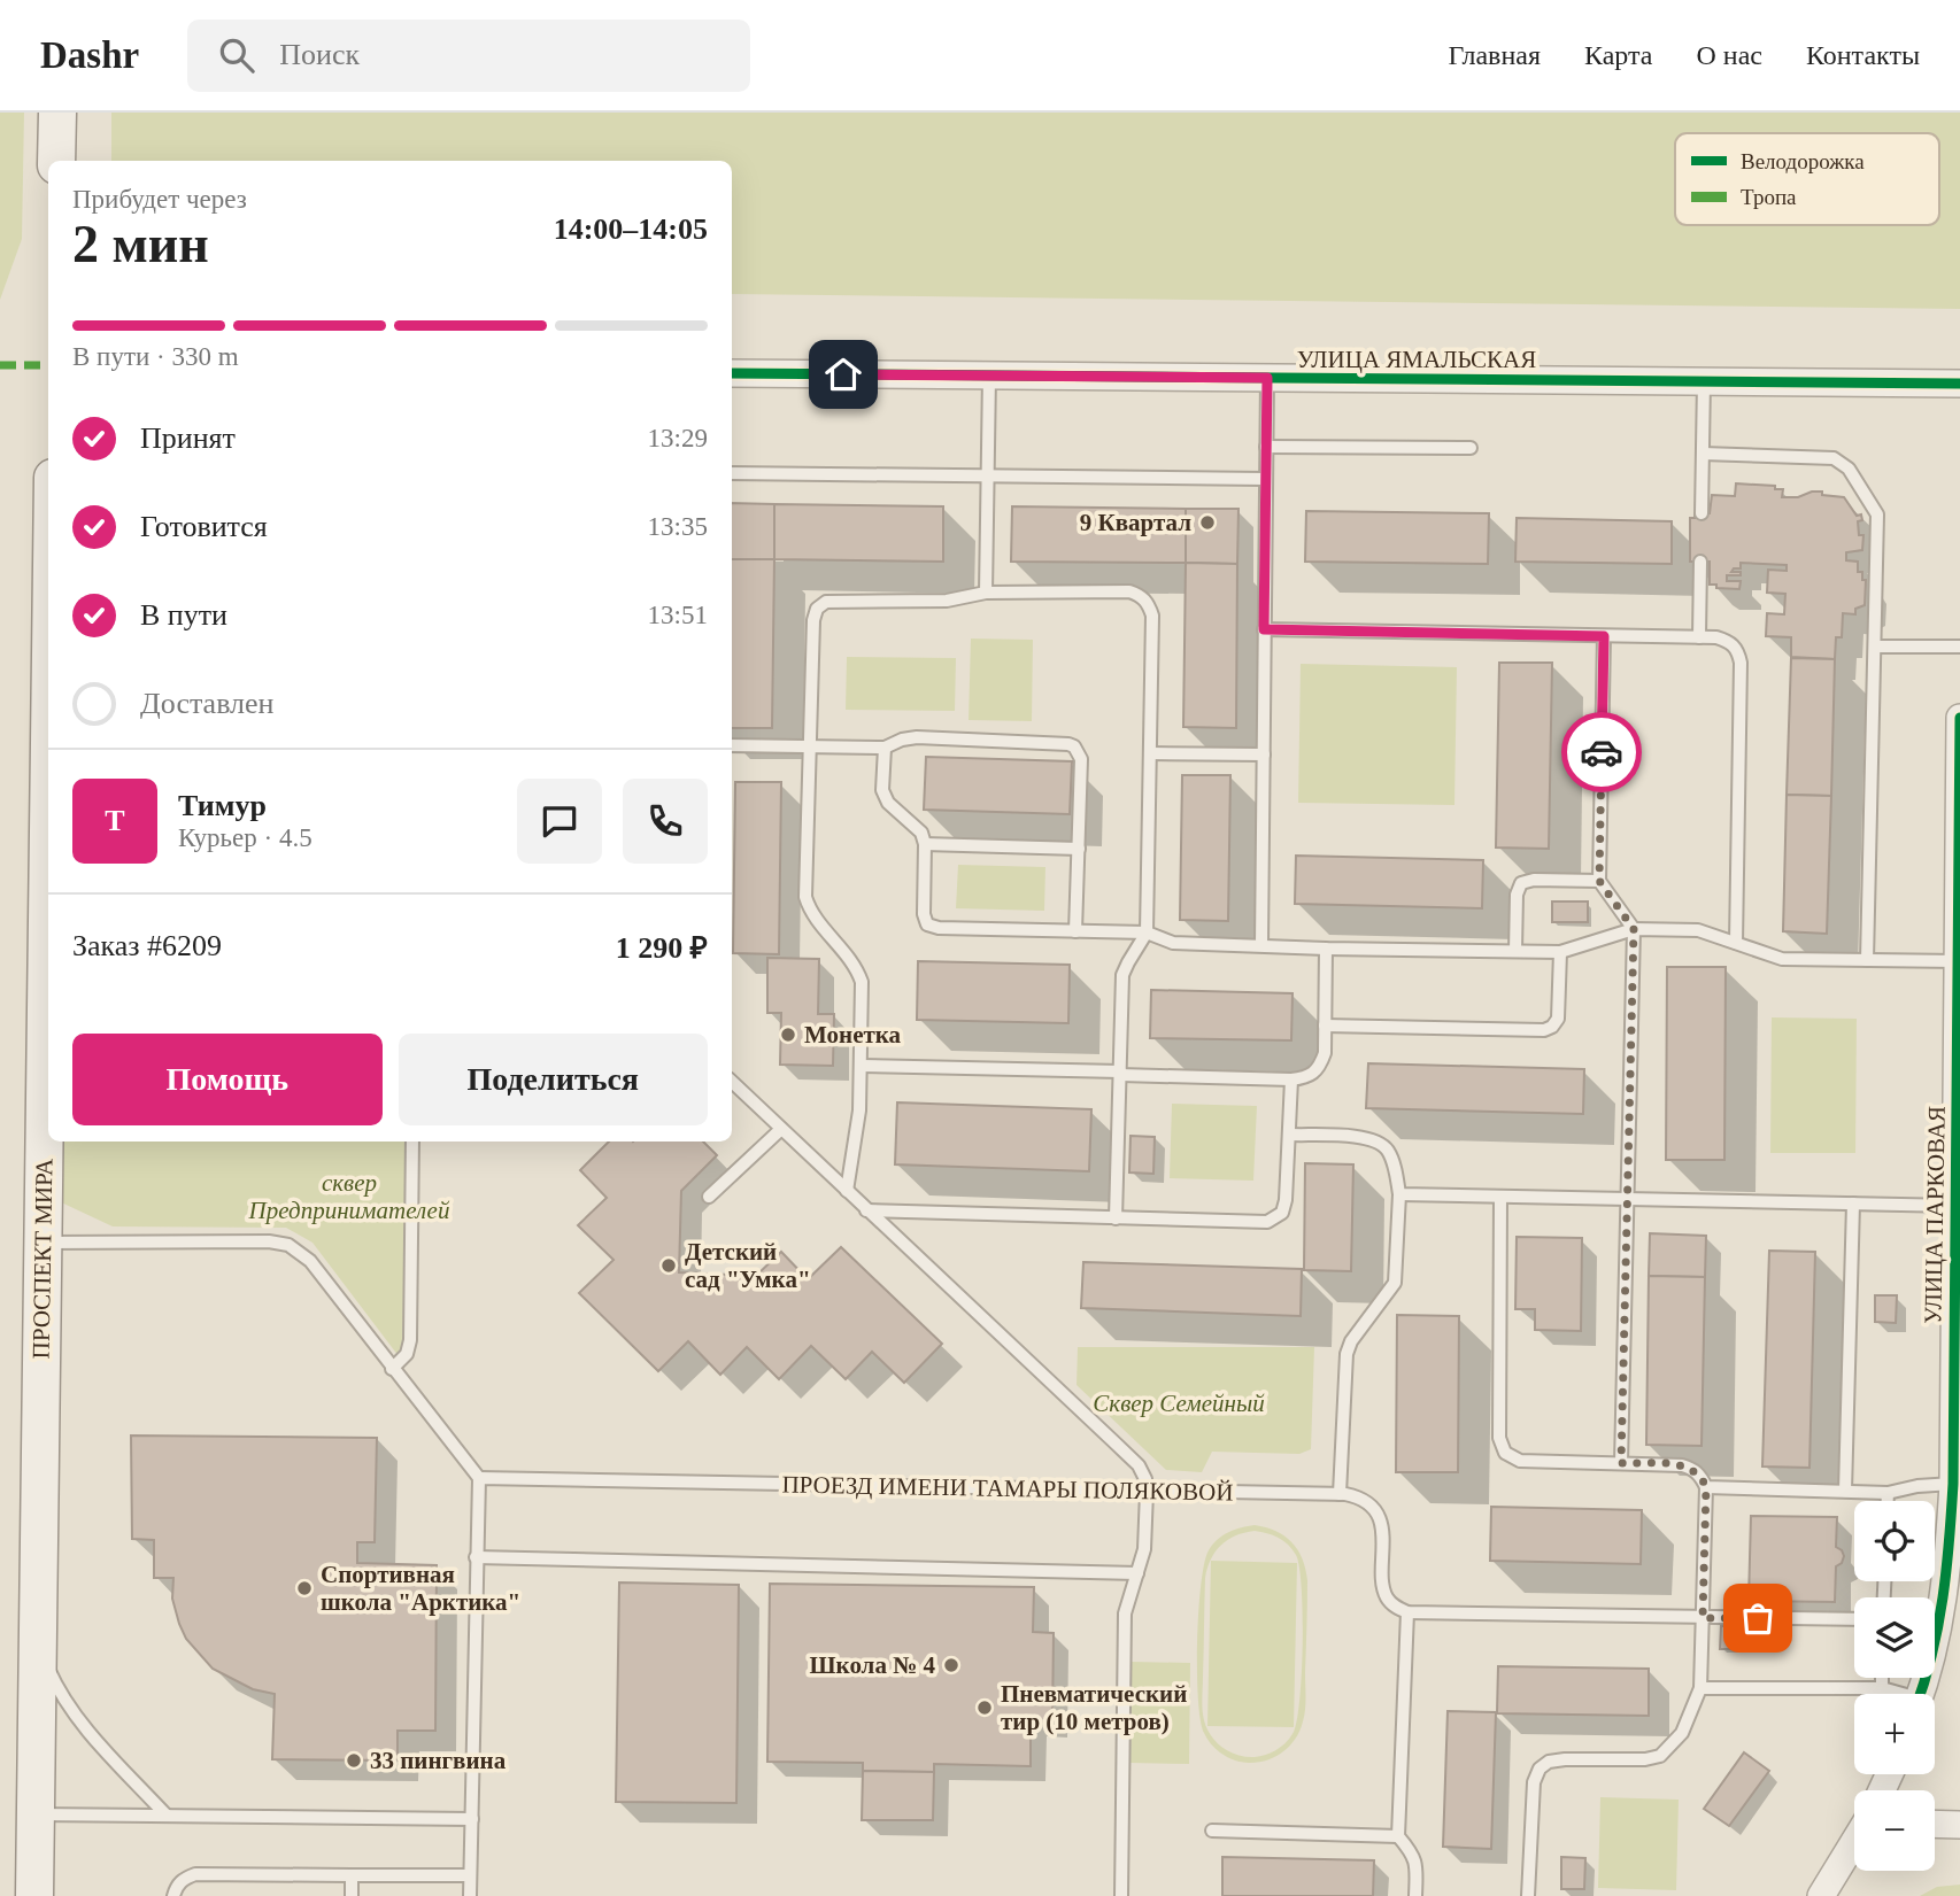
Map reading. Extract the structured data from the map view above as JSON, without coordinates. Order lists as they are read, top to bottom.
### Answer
{
  "streets": {
    "main road": ["ПРОСПЕКТ МИРА"],
    "street": ["УЛИЦА ЯМАЛЬСКАЯ", "УЛИЦА ПАРКОВАЯ"],
    "lane": ["ПРОЕЗД ИМЕНИ ТАМАРЫ ПОЛЯКОВОЙ"]
  },
  "parks": ["сквер Предпринимателей", "Сквер Семейный"],
  "places": [
    "9 Квартал",
    "Монетка",
    "Детский сад \"Умка\"",
    "Спортивная школа \"Арктика\"",
    "Школа № 4",
    "Пневматический тир (10 метров)",
    "33 пингвина"
  ],
  "legend": ["Велодорожка", "Тропа"],
  "page": {
    "header": "Dashr",
    "search": "Поиск",
    "nav": [
      "Главная",
      "Карта",
      "О нас",
      "Контакты"
    ],
    "heading": ["2 мин", "Прибудет через", "14:00–14:05"],
    "panel": [
      "Тимур",
      "Курьер · 4.5",
      "Заказ #6209",
      "1 290 ₽"
    ],
    "bar": "В пути · 330 m",
    "list": [
      ["Принят", "13:29"],
      ["Готовится", "13:35"],
      ["В пути", "13:51"],
      "Доставлен"
    ],
    "round": "Т",
    "buttons": ["Помощь", "Поделиться"],
    "map_buttons": ["+", "−"]
  }
}
